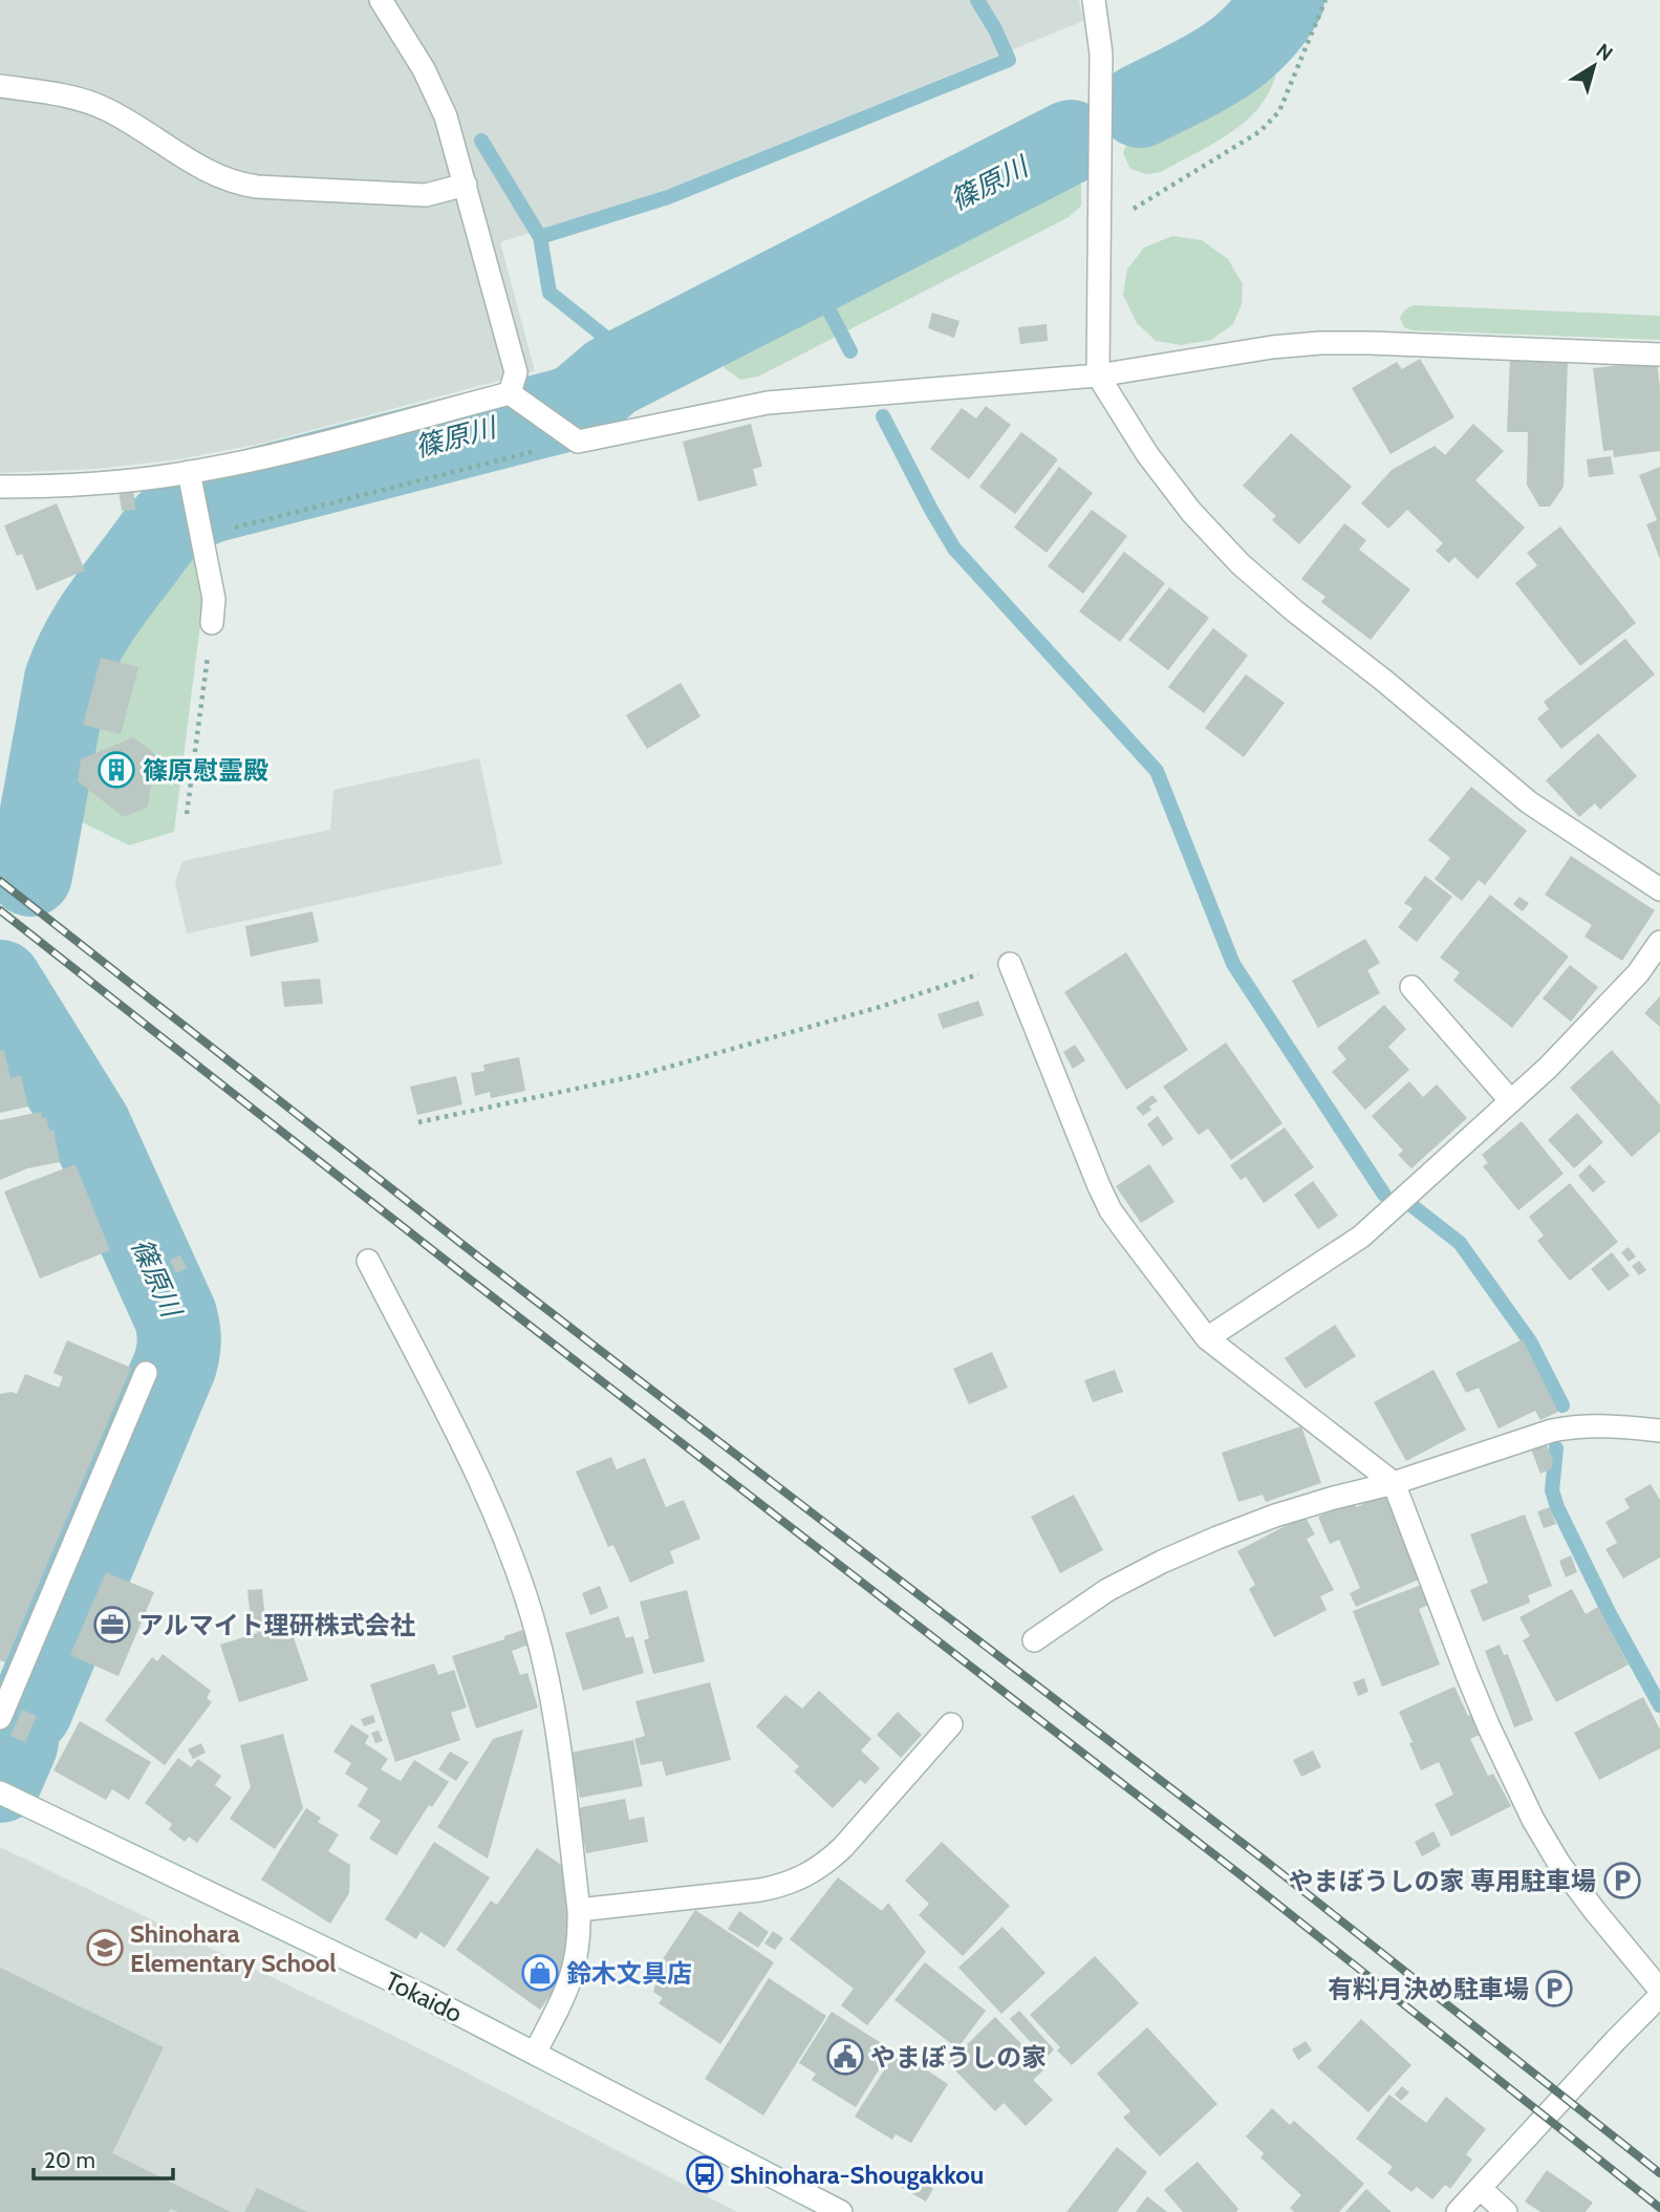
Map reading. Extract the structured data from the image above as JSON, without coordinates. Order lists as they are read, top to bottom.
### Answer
{
  "streets": {
    "street": ["Tokaido"]
  },
  "water": ["篠原川"],
  "places": {
    "building": ["篠原慰霊殿"],
    "office": ["アルマイト理研株式会社"],
    "parking": ["やまぼうしの家 専用駐車場", "有料月決め駐車場"],
    "school or university": ["Shinohara Elementary School"],
    "shop": ["鈴木文具店"],
    "public building": ["やまぼうしの家"],
    "bus stop": ["Shinohara-Shougakkou"]
  },
  "scale_bar": "20 m",
  "north": "top right"
}
